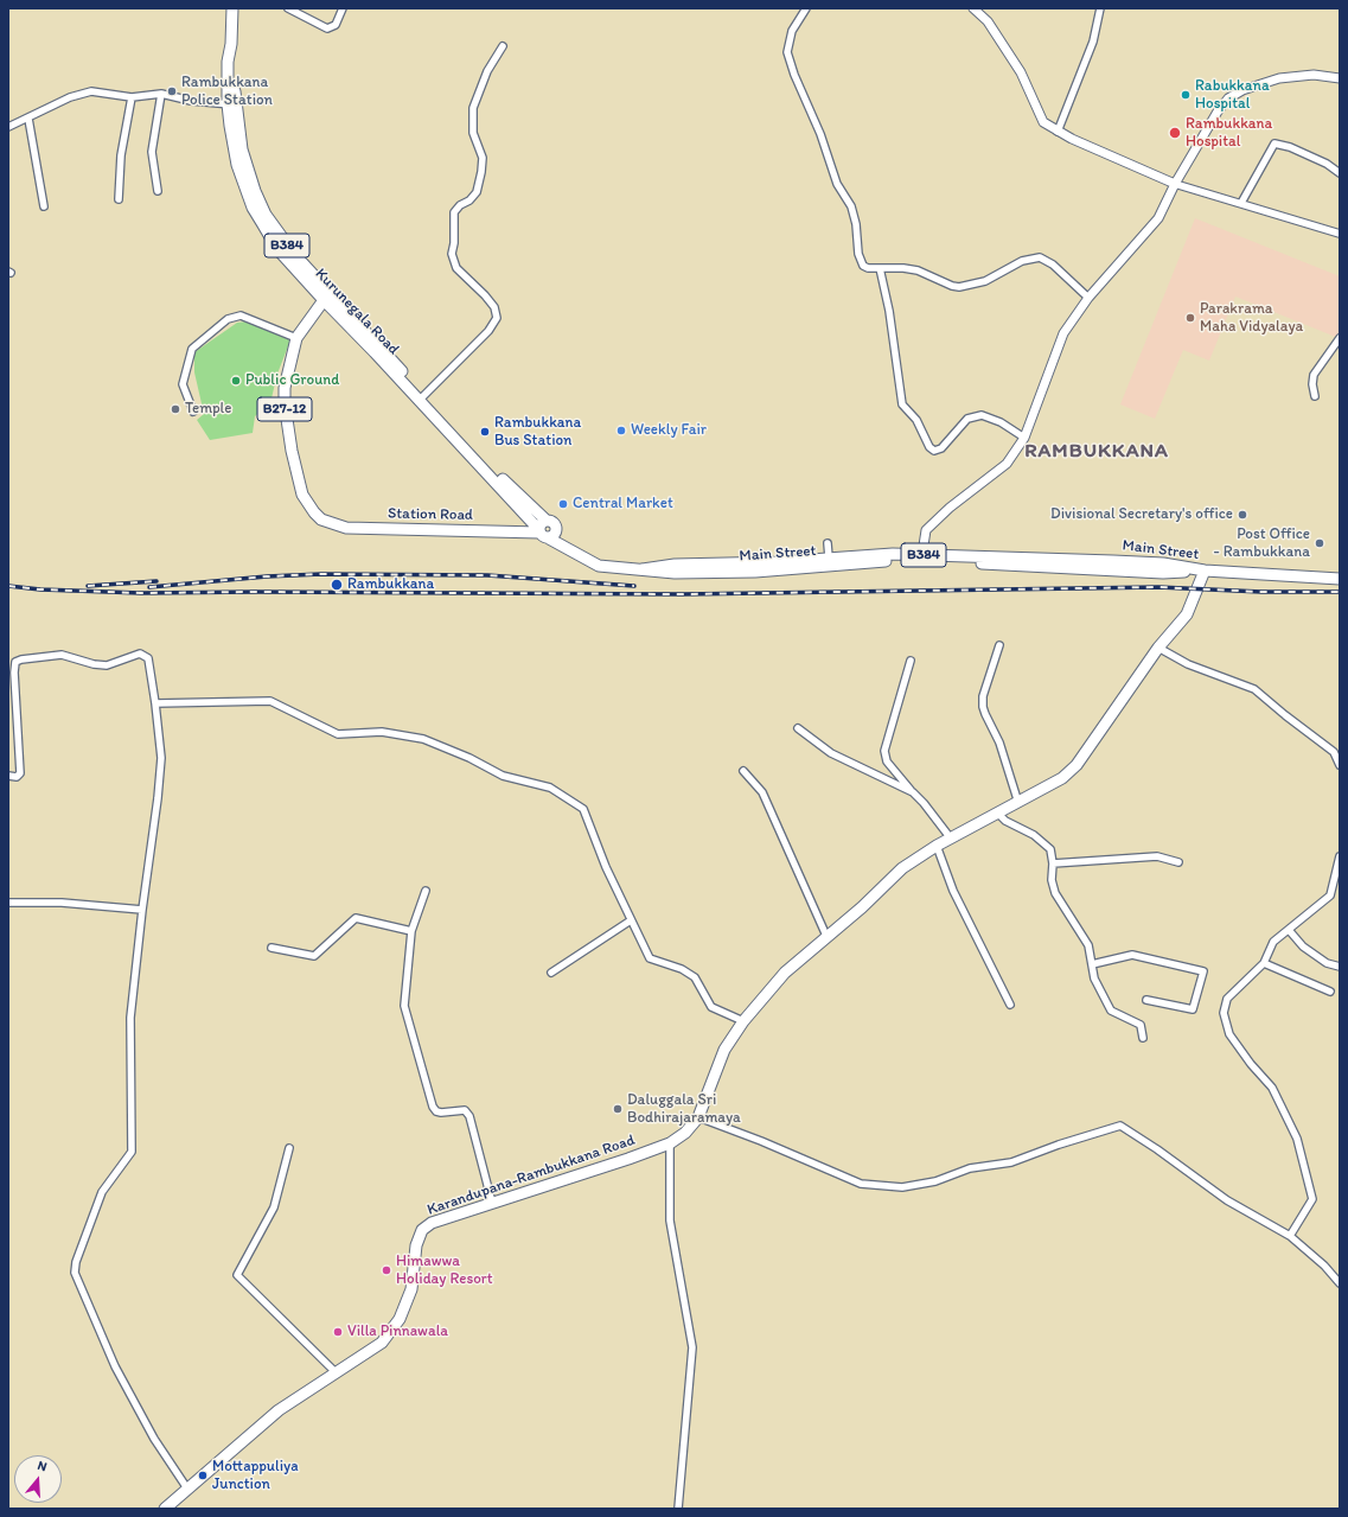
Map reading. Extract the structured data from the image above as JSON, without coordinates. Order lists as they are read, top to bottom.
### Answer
{
  "streets": {
    "main road": [
      "B384",
      "Kurunegala Road",
      "B27-12",
      "Station Road",
      "Main Street",
      "Karandupana-Rambukkana Road"
    ]
  },
  "crossings": [
    ["B384", "Kurunegala Road"],
    ["B384", "Station Road"],
    ["B384", "Main Street"],
    ["Kurunegala Road", "B27-12"],
    ["Kurunegala Road", "Main Street"],
    ["B27-12", "Station Road"],
    ["Station Road", "Main Street"],
    ["Main Street", "Karandupana-Rambukkana Road"]
  ],
  "districts": ["RAMBUKKANA"],
  "places": [
    "Rambukkana Police Station",
    "Rabukkana Hospital",
    "Rambukkana Hospital",
    "Parakrama Maha Vidyalaya",
    "Public Ground",
    "Temple",
    "Weekly Fair",
    "Rambukkana Bus Station",
    "Central Market",
    "Divisional Secretary's office",
    "Post Office - Rambukkana",
    "Rambukkana",
    "Daluggala Sri Bodhirajaramaya",
    "Himawwa Holiday Resort",
    "Villa Pinnawala",
    "Mottappuliya Junction"
  ],
  "north": "top"
}
